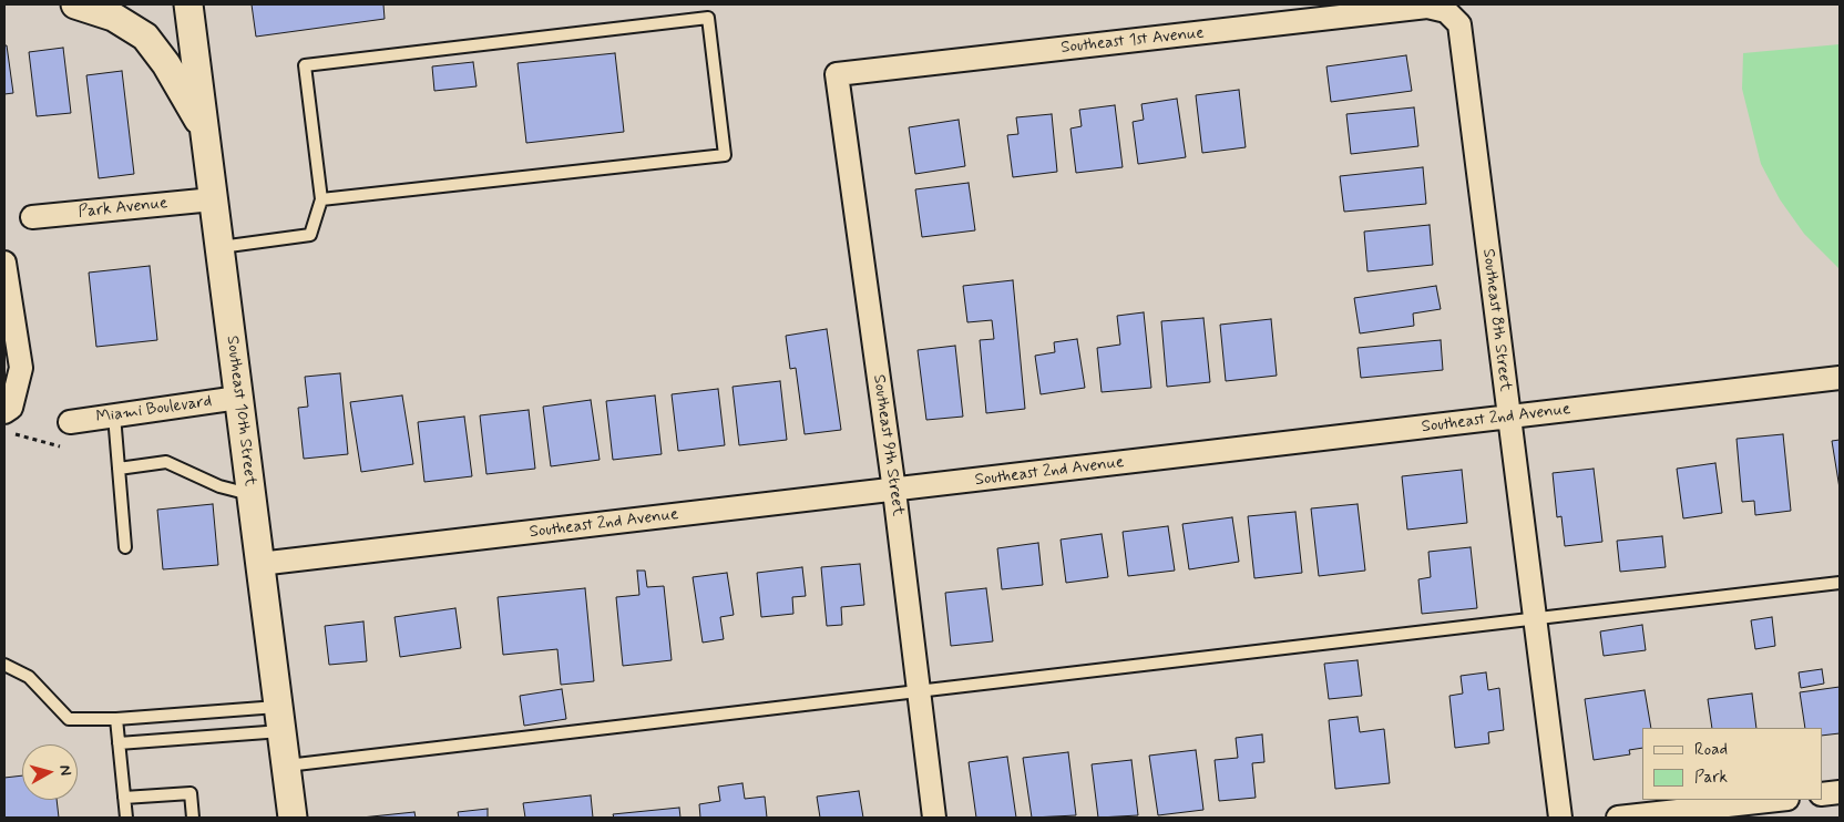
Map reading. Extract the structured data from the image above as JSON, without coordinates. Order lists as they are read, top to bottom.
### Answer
{
  "streets": {
    "street": [
      "Southeast 1st Avenue",
      "Park Avenue",
      "Southeast 8th Street",
      "Miami Boulevard",
      "Southeast 10th Street",
      "Southeast 2nd Avenue",
      "Southeast 9th Street"
    ]
  },
  "crossings": [
    ["Southeast 1st Avenue", "Southeast 8th Street"],
    ["Southeast 1st Avenue", "Southeast 9th Street"],
    ["Park Avenue", "Southeast 10th Street"],
    ["Southeast 8th Street", "Southeast 2nd Avenue"],
    ["Miami Boulevard", "Southeast 10th Street"],
    ["Southeast 10th Street", "Southeast 2nd Avenue"],
    ["Southeast 2nd Avenue", "Southeast 9th Street"]
  ],
  "legend": ["Road", "Park"],
  "north": "right"
}
